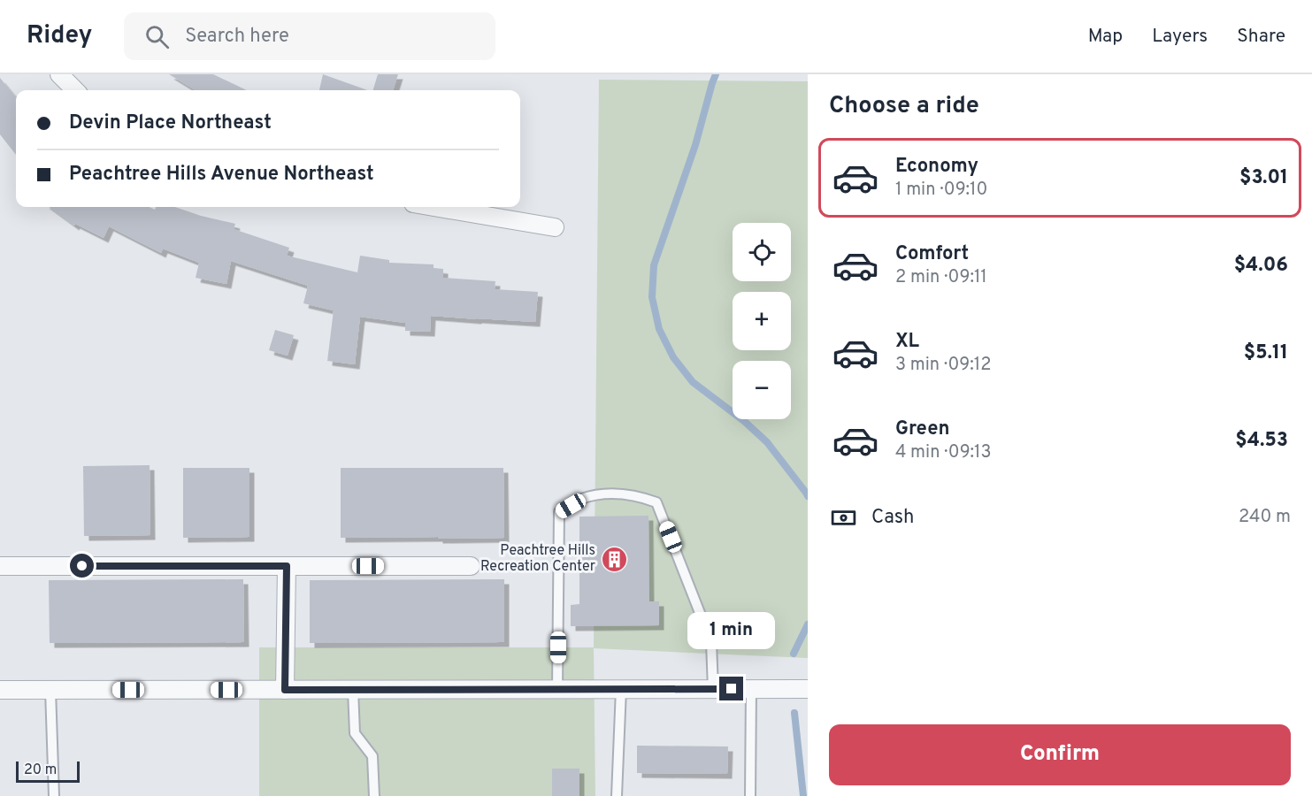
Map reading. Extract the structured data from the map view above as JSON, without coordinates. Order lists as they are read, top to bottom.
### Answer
{
  "places": {
    "building": ["Peachtree Hills Recreation Center"]
  },
  "scale_bar": "20 m",
  "page": {
    "header": "Ridey",
    "search": "Search here",
    "nav": ["Map", "Layers", "Share"],
    "heading": "Choose a ride",
    "banner": ["Devin Place Northeast", "Peachtree Hills Avenue Northeast"],
    "list": [
      {
        "name": "Economy",
        "note": "1 min · 09:10",
        "value": "$3.01"
      },
      {
        "name": "Comfort",
        "note": "2 min · 09:11",
        "value": "$4.06"
      },
      {
        "name": "XL",
        "note": "3 min · 09:12",
        "value": "$5.11"
      },
      {
        "name": "Green",
        "note": "4 min · 09:13",
        "value": "$4.53"
      }
    ],
    "map_buttons": ["+", "−"],
    "pay": ["Cash", "240 m"],
    "bubble": "1 min",
    "buttons": "Confirm",
    "scale": "20 m"
  }
}
